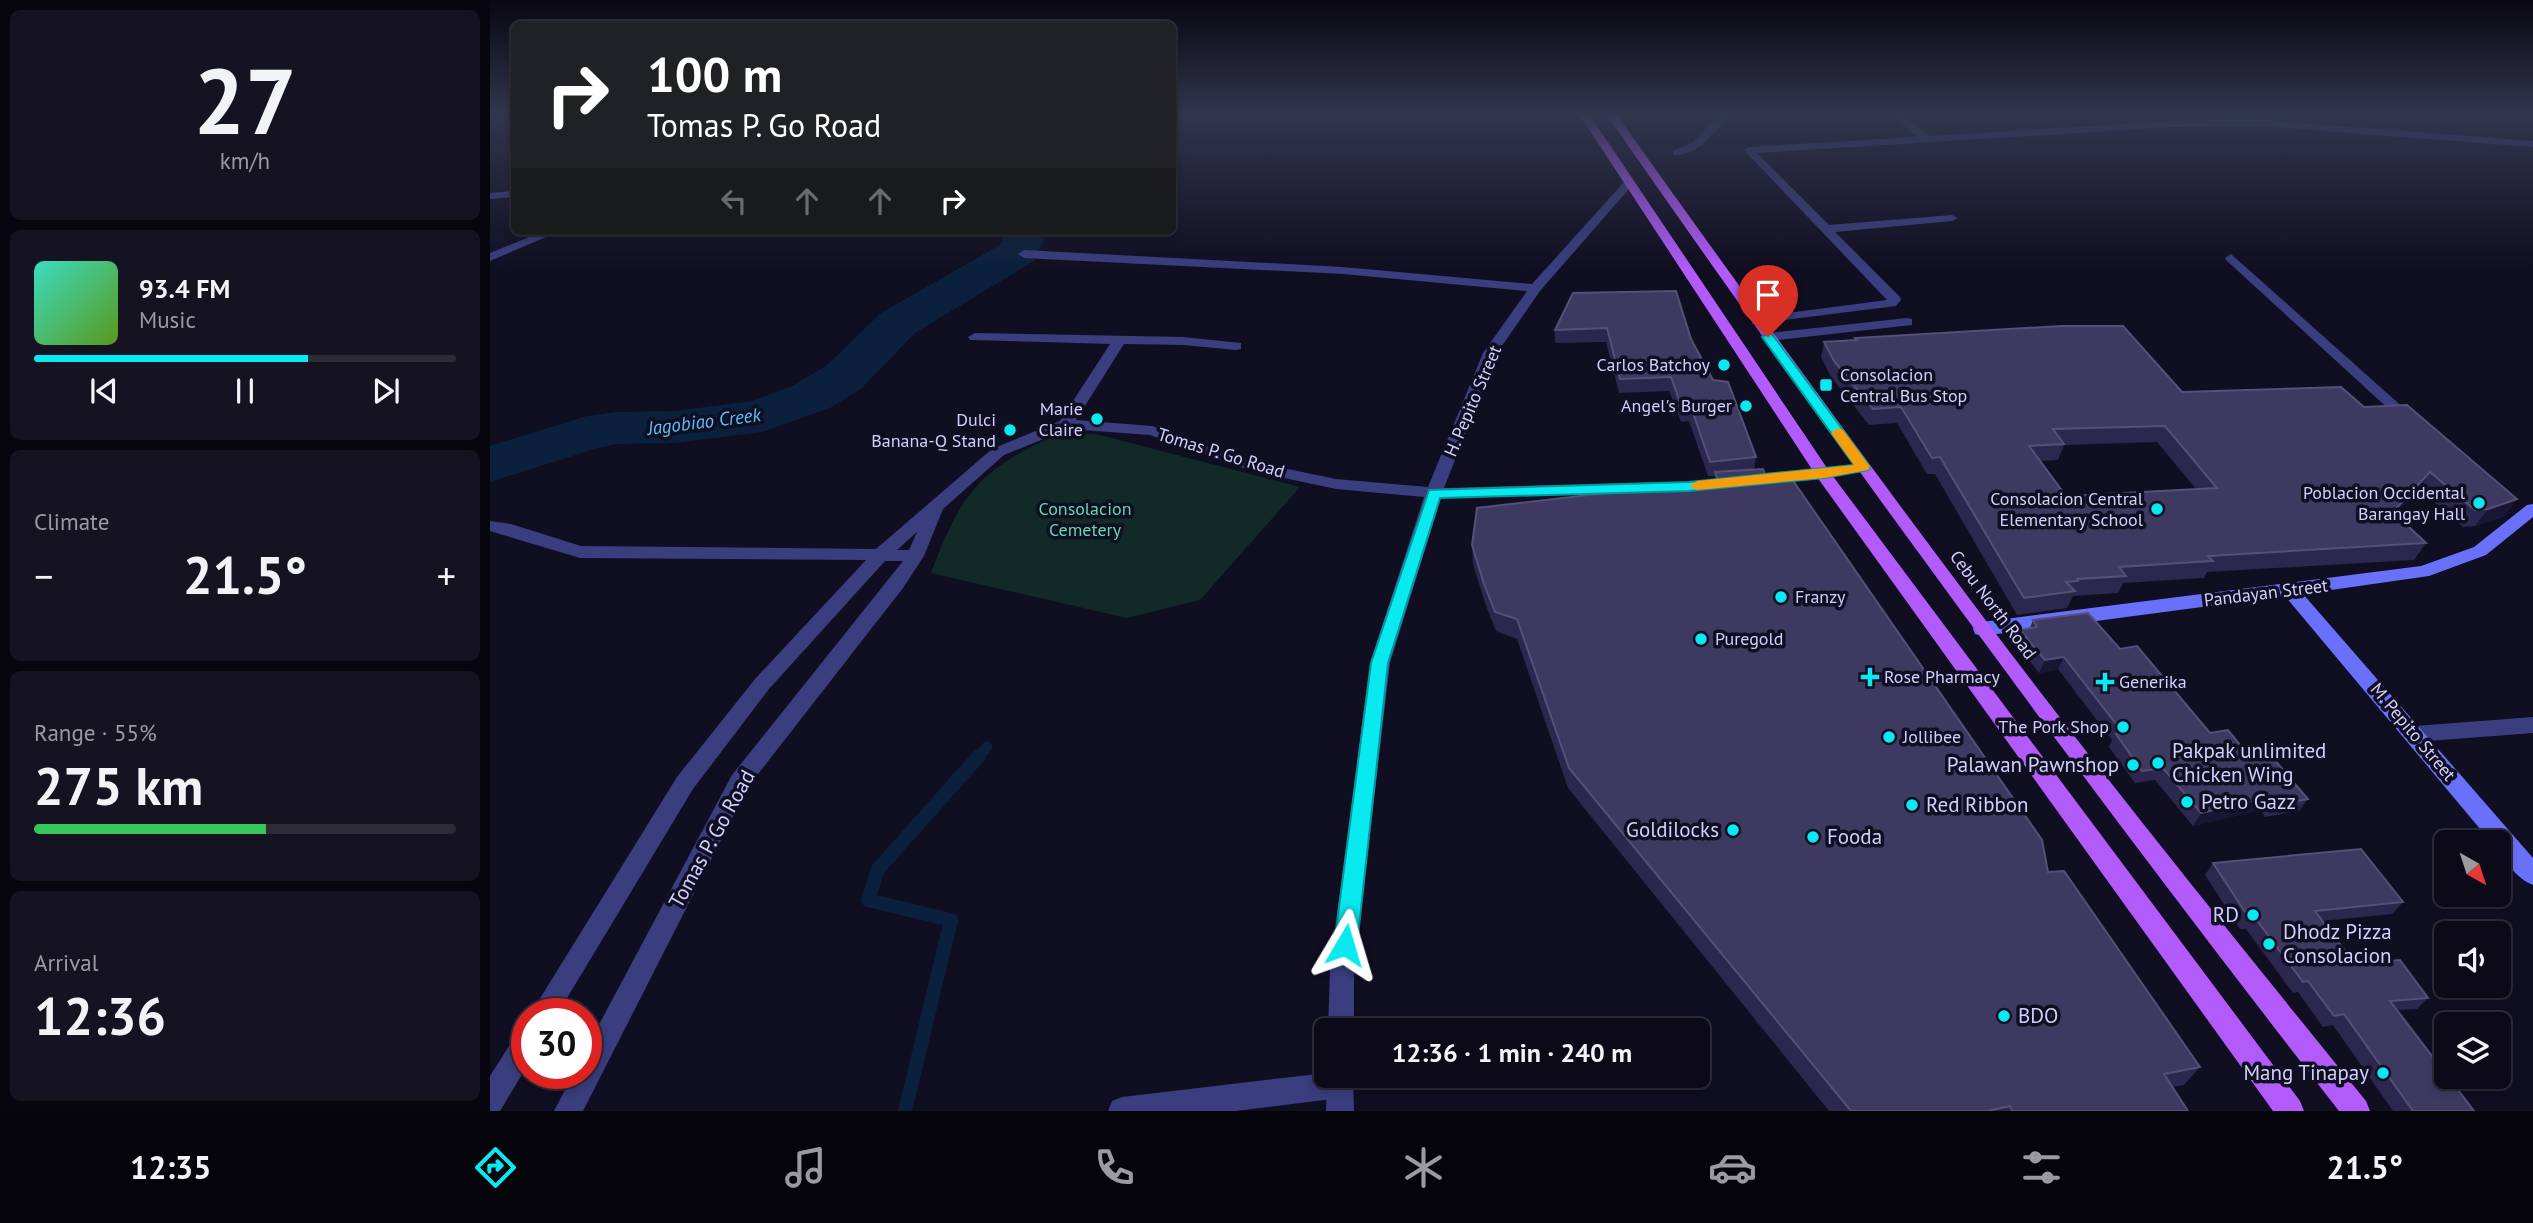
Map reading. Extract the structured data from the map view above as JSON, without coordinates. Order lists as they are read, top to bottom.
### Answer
{
  "streets": {
    "main road": ["Cebu North Road"],
    "street": [
      "H. Pepito Street",
      "Tomas P. Go Road",
      "Pandayan Street",
      "M. Pepito Street"
    ]
  },
  "crossings": [
    ["H. Pepito Street", "Tomas P. Go Road"],
    ["Pandayan Street", "Cebu North Road"],
    ["Pandayan Street", "M. Pepito Street"]
  ],
  "water": ["Jagobiao Creek"],
  "parks": ["Consolacion Cemetery"],
  "places": {
    "other": [
      "Carlos Batchoy",
      "Angel's Burger",
      "Marie Claire",
      "Dulci Banana-Q Stand",
      "Poblacion Occidental Barangay Hall",
      "Consolacion Central Elementary School",
      "Franzy",
      "Puregold",
      "The Pork Shop",
      "Jollibee",
      "Pakpak unlimited Chicken Wing",
      "Palawan Pawnshop",
      "Petro Gazz",
      "Red Ribbon",
      "Goldilocks",
      "Fooda",
      "RD",
      "Dhodz Pizza Consolacion",
      "BDO",
      "Mang Tinapay"
    ],
    "transit": ["Consolacion Central Bus Stop"],
    "health": ["Rose Pharmacy", "Generika"]
  },
  "north": "bottom right",
  "page": {
    "tile": [
      ["27", "km/h"],
      "Climate",
      ["Range · 55%", "275 km"],
      ["Arrival", "12:36"]
    ],
    "turn": ["100 m", "Tomas P. Go Road"],
    "song": ["93.4 FM", "Music"],
    "heat": ["−", "21.5°", "+"],
    "limit": "30",
    "trip": "12:36 · 1 min · 240 m",
    "tabs": ["12:35", "21.5°"]
  }
}
